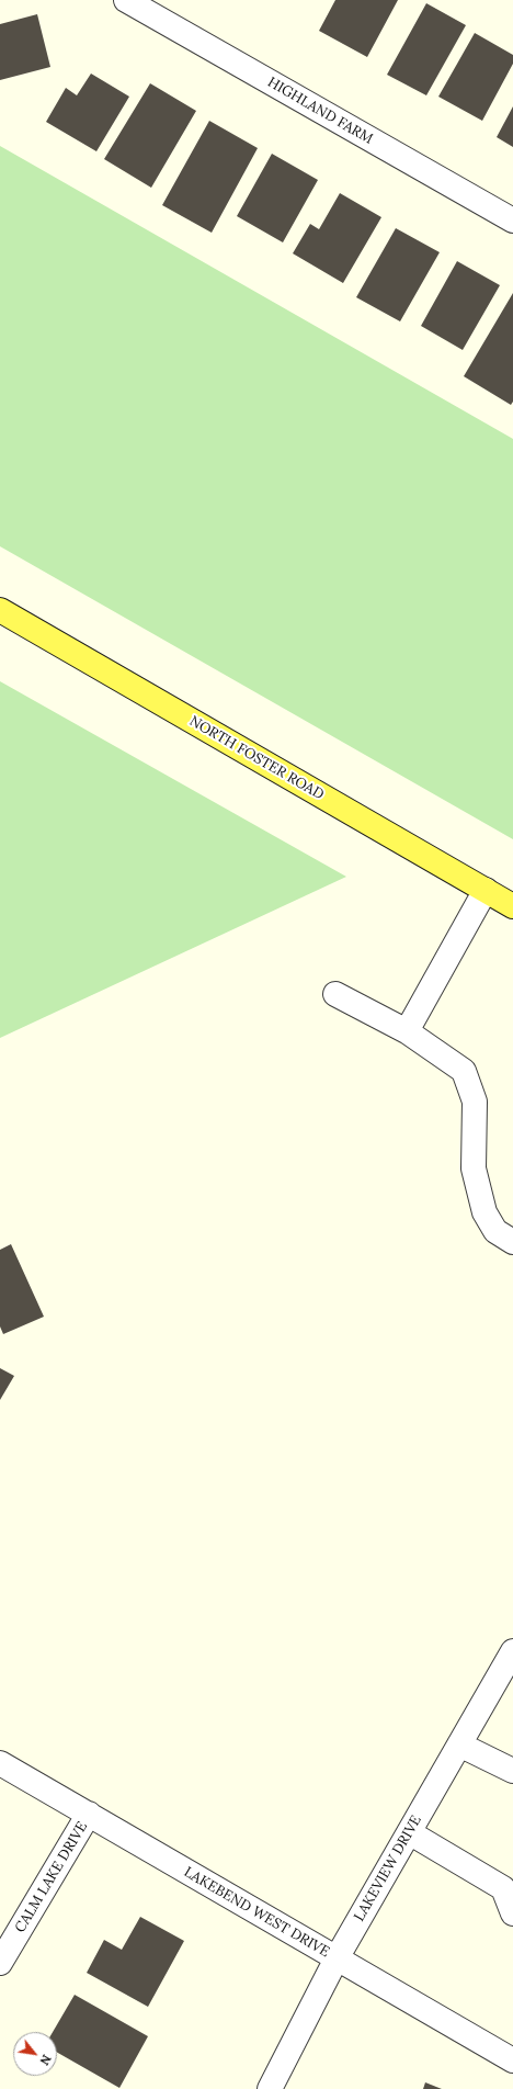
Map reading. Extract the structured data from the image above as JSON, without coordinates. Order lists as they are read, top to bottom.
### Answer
{
  "streets": {
    "main road": ["NORTH FOSTER ROAD"],
    "street": [
      "HIGHLAND FARM",
      "LAKEVIEW DRIVE",
      "CALM LAKE DRIVE",
      "LAKEBEND WEST DRIVE"
    ]
  },
  "crossings": [
    ["LAKEVIEW DRIVE", "LAKEBEND WEST DRIVE"],
    ["CALM LAKE DRIVE", "LAKEBEND WEST DRIVE"]
  ],
  "north": "bottom right"
}
